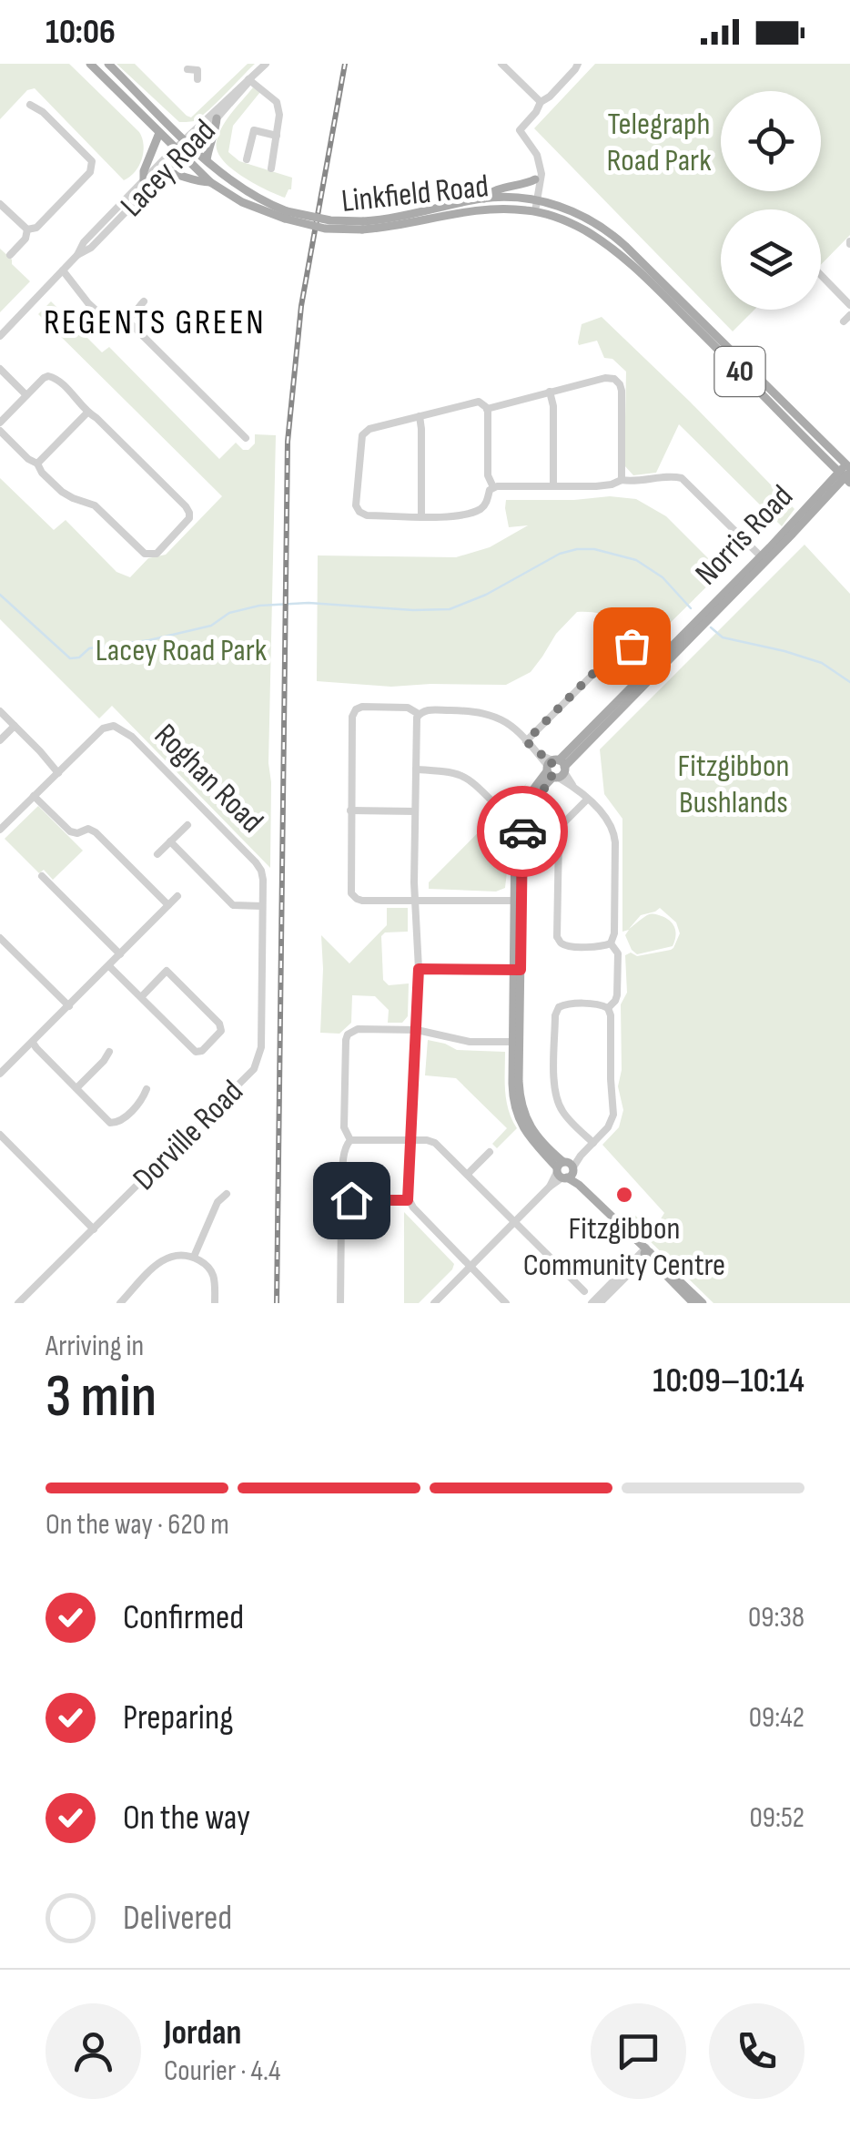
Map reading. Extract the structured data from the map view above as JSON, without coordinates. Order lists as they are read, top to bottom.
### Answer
{
  "streets": {
    "main road": ["Linkfield Road", "40", "Norris Road"],
    "street": ["Lacey Road", "Roghan Road", "Dorville Road"]
  },
  "crossings": [
    ["Lacey Road", "Linkfield Road"],
    ["Linkfield Road", "40"],
    ["40", "Norris Road"],
    ["Roghan Road", "Dorville Road"]
  ],
  "districts": ["REGENTS GREEN"],
  "parks": ["Telegraph Road Park", "Lacey Road Park", "Fitzgibbon Bushlands"],
  "places": ["Fitzgibbon Community Centre"],
  "page": {
    "status": "10:06",
    "heading": ["3 min", "Arriving in", "10:09–10:14"],
    "panel": ["Jordan", "Courier · 4.4"],
    "bar": "On the way · 620 m",
    "list": [
      ["Confirmed", "09:38"],
      ["Preparing", "09:42"],
      ["On the way", "09:52"],
      "Delivered"
    ]
  }
}
